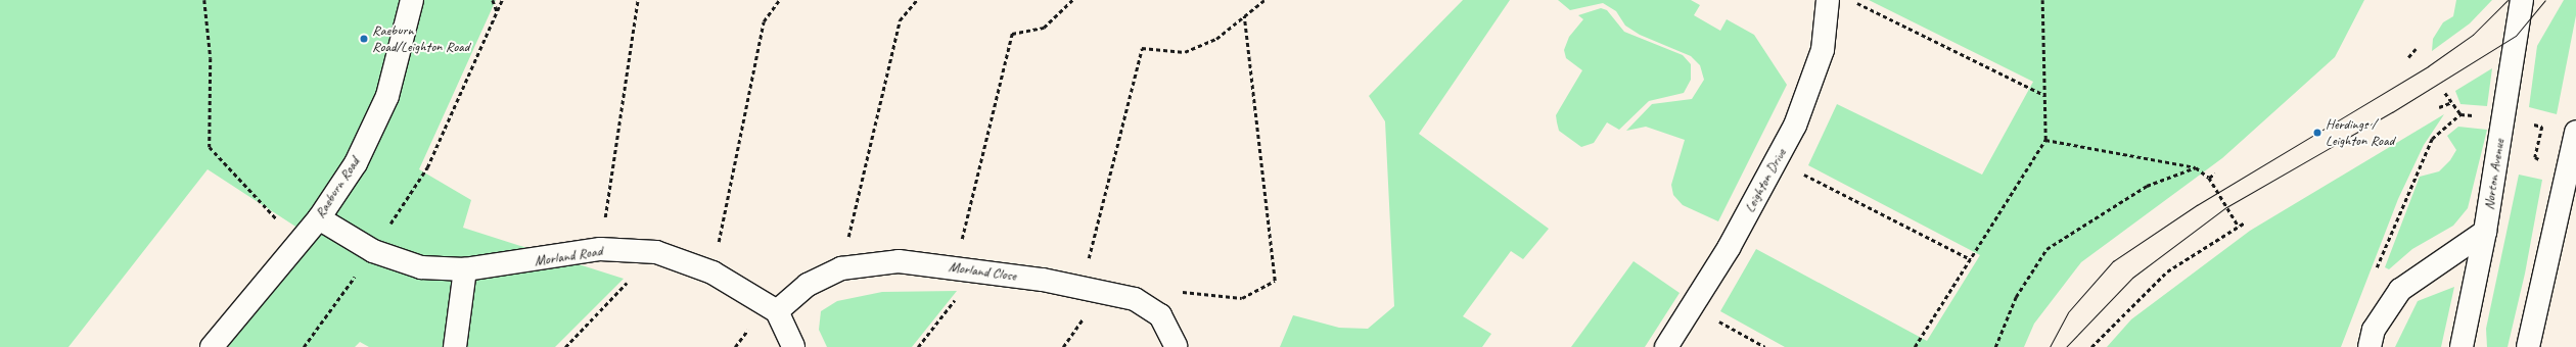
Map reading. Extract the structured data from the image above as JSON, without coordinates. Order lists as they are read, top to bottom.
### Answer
{
  "streets": {
    "main road": [
      "Norton Avenue",
      "Leighton Drive",
      "Raeburn Road",
      "Morland Road",
      "Morland Close"
    ]
  },
  "crossings": [
    ["Raeburn Road", "Morland Road"],
    ["Morland Road", "Morland Close"]
  ],
  "places": ["Raeburn Road/Leighton Road", "Herdings / Leighton Road"]
}
